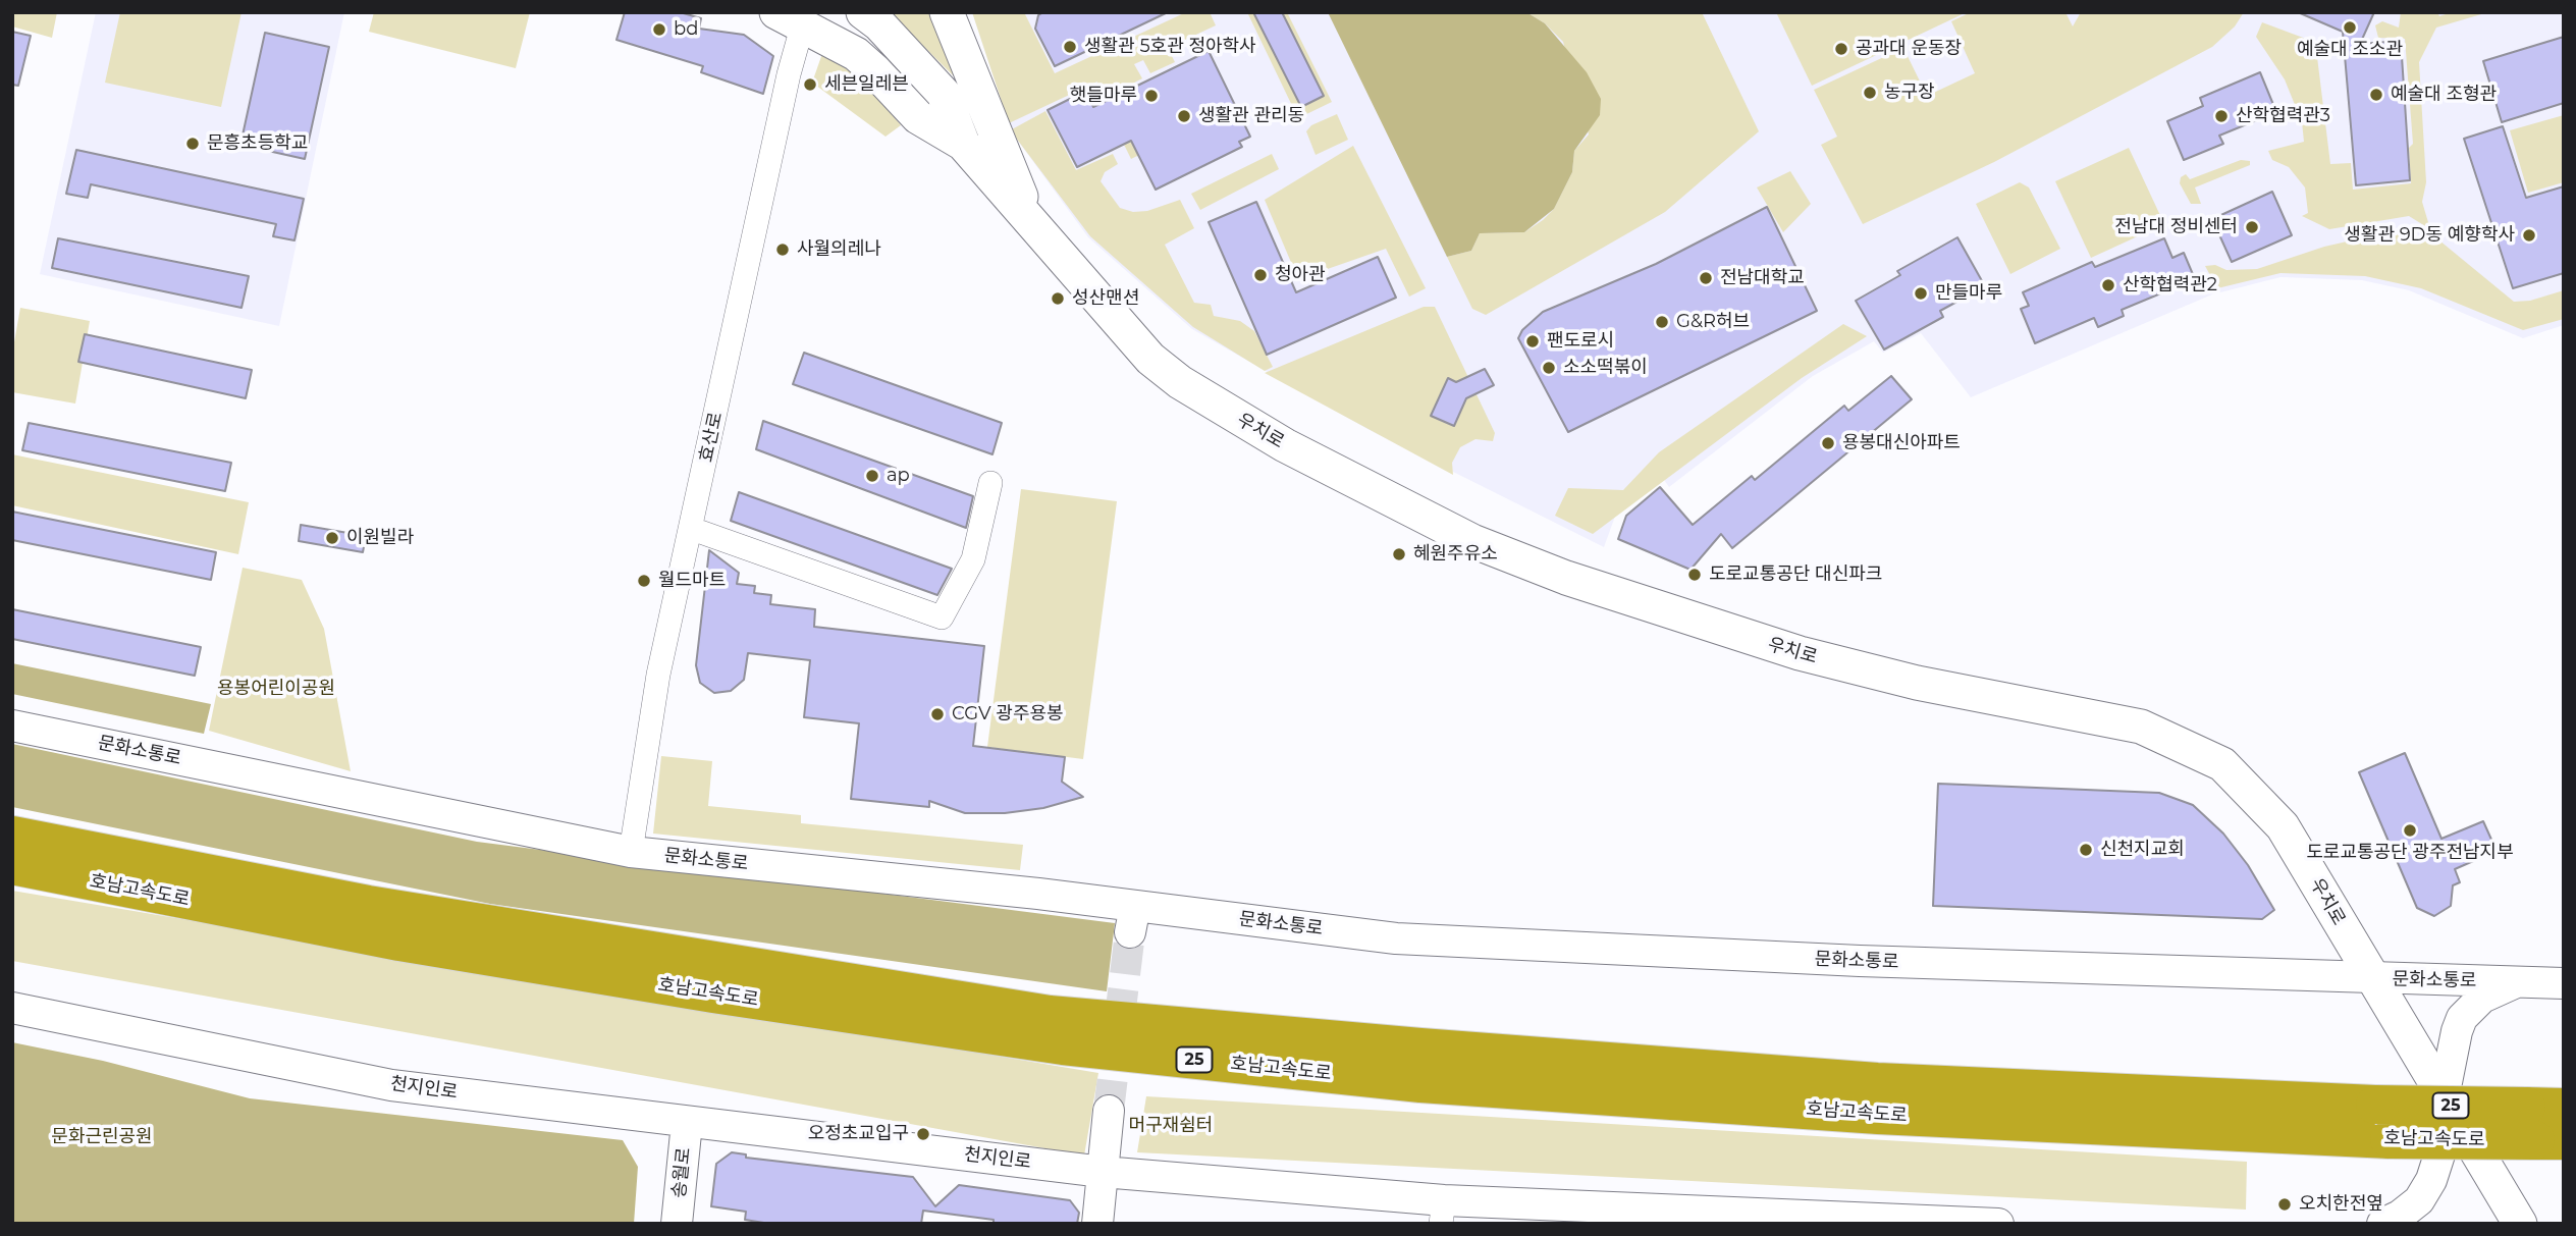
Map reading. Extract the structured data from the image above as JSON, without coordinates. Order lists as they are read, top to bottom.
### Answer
{
  "streets": {
    "highway": ["호남고속도로", "25"],
    "main road": ["우치로"],
    "street": [
      "효산로",
      "문화소통로",
      "천지인로",
      "송월로"
    ]
  },
  "crossings": [
    ["우치로", "효산로"],
    ["우치로", "문화소통로"],
    ["효산로", "문화소통로"],
    ["천지인로", "송월로"]
  ],
  "parks": ["용봉어린이공원", "머구재쉼터", "문화근린공원"],
  "places": [
    "예술대 조소관",
    "bd",
    "생활관 5호관 정아학사",
    "공과대 운동장",
    "세븐일레븐",
    "농구장",
    "예술대 조형관",
    "햇들마루",
    "생활관 관리동",
    "산학협력관3",
    "문흥초등학교",
    "전남대 정비센터",
    "생활관 9D동 예향학사",
    "사월의레나",
    "청아관",
    "전남대학교",
    "산학협력관2",
    "만들마루",
    "성산맨션",
    "G&R허브",
    "팬도로시",
    "소소떡볶이",
    "용봉대신아파트",
    "ap",
    "이원빌라",
    "혜원주유소",
    "도로교통공단 대신파크",
    "월드마트",
    "CGV 광주용봉",
    "도로교통공단 광주전남지부",
    "신천지교회",
    "오정초교입구",
    "오치한전옆"
  ]
}
